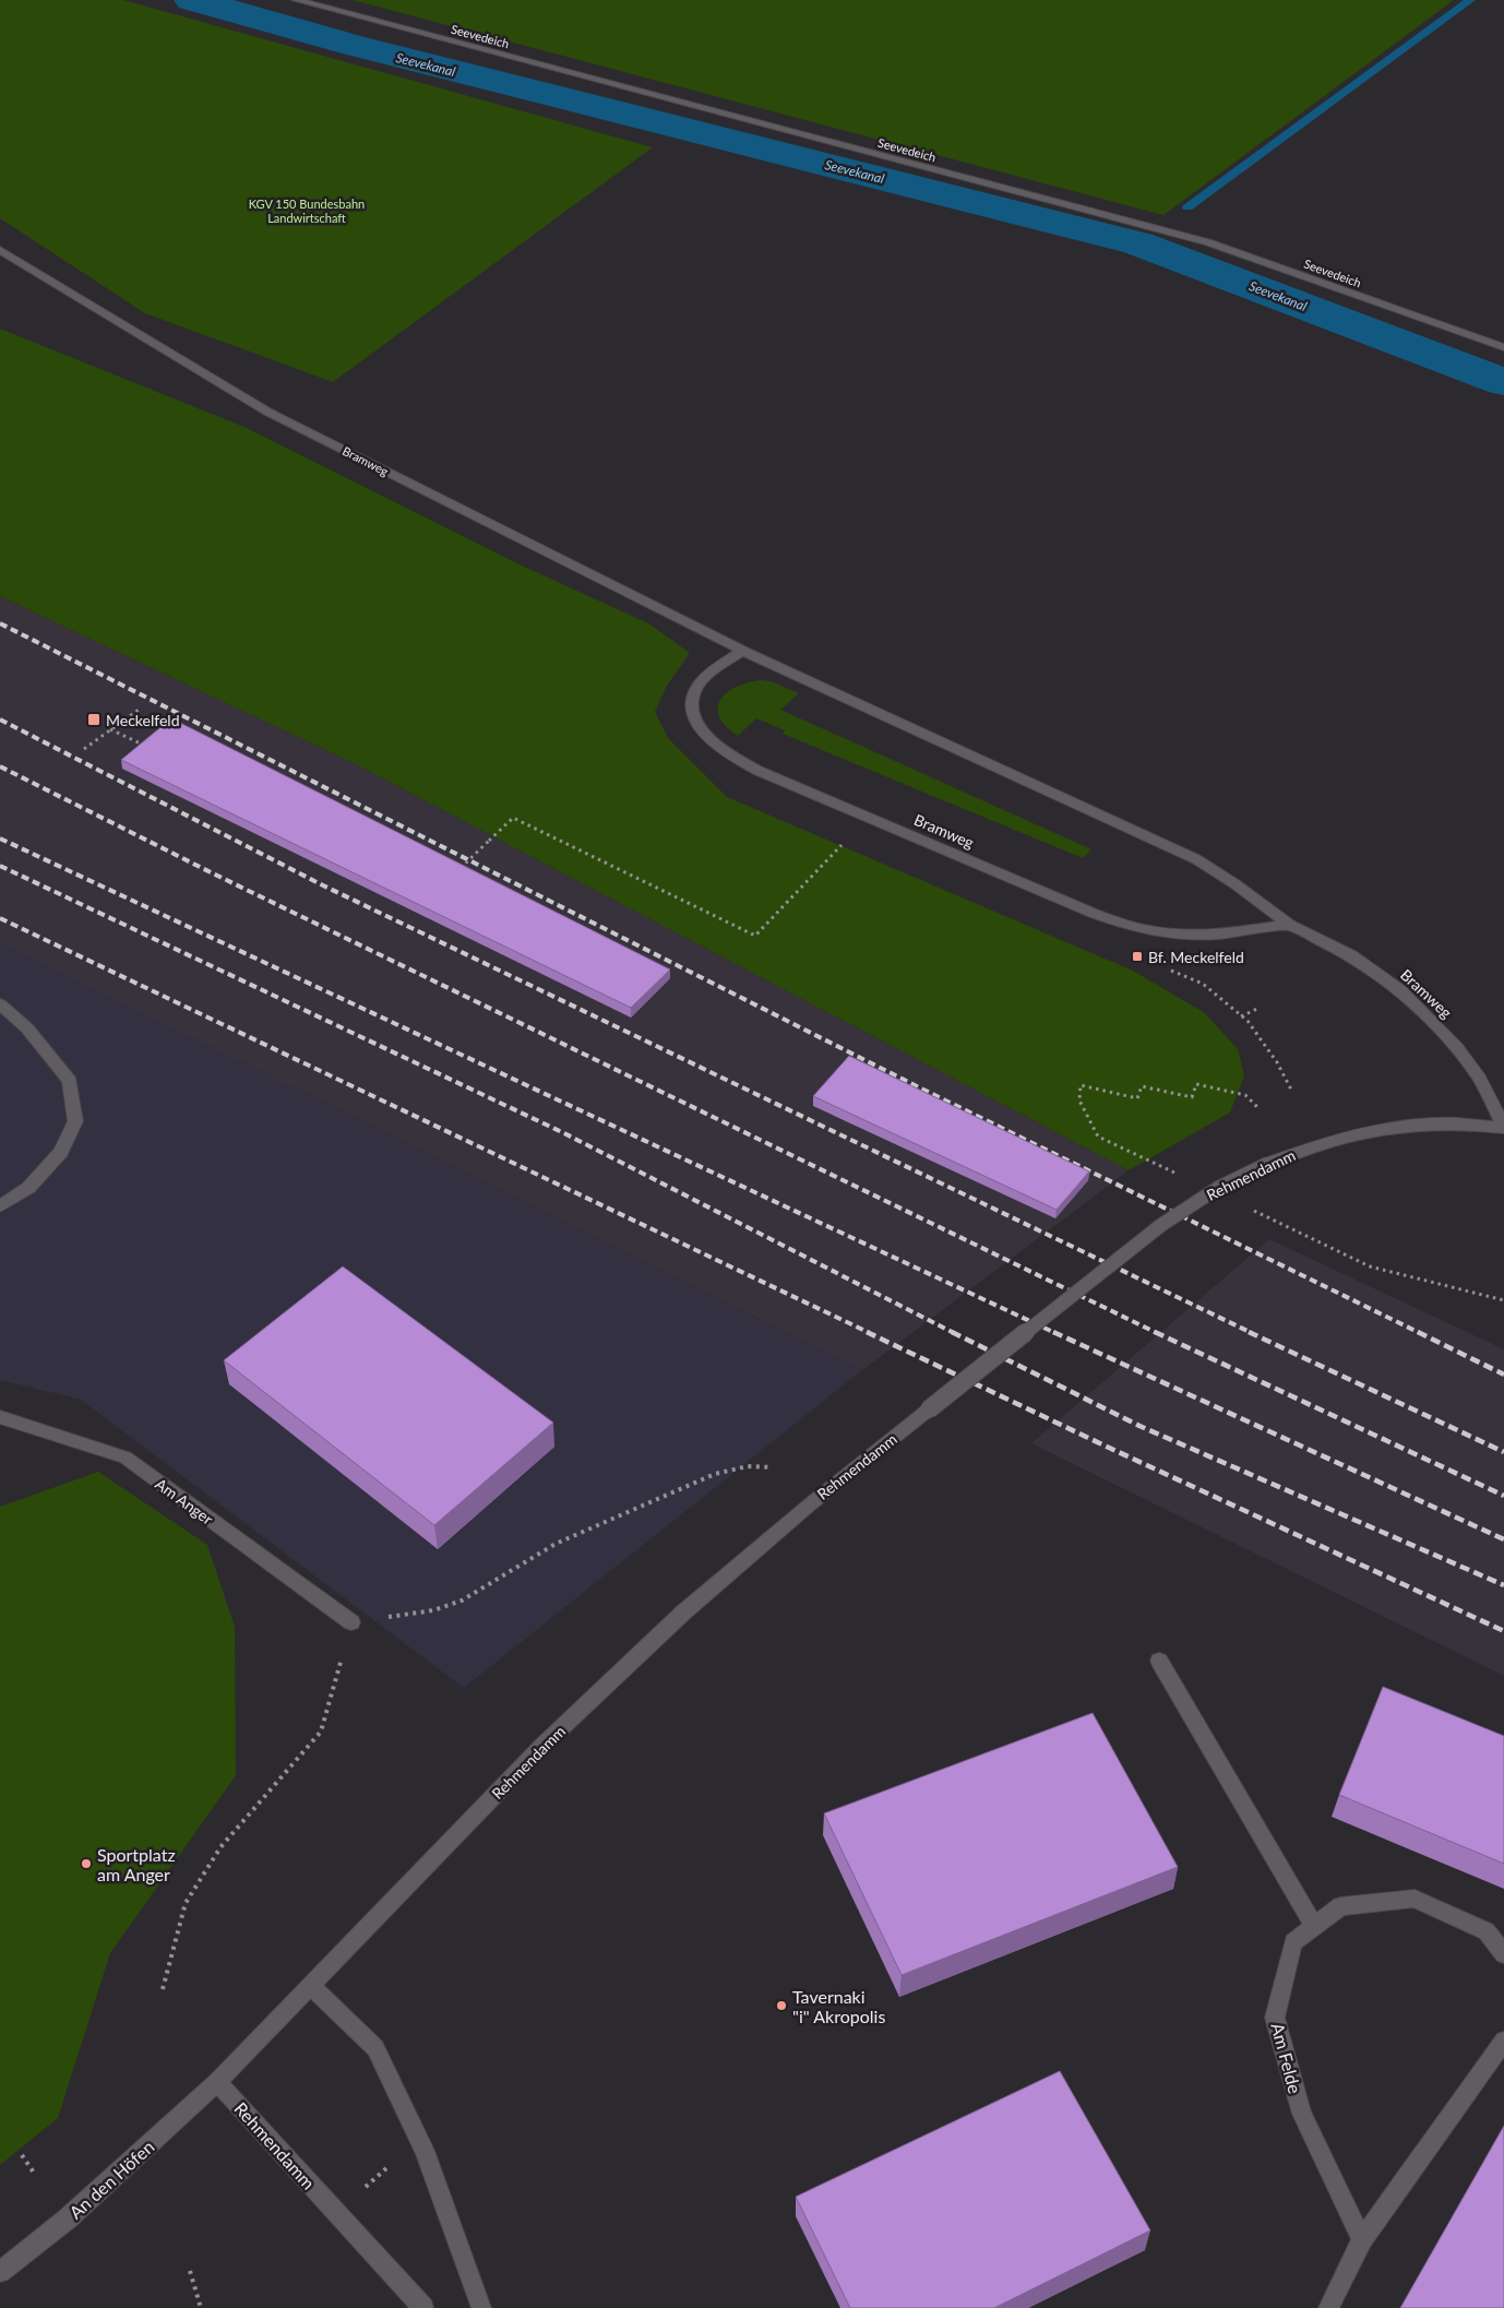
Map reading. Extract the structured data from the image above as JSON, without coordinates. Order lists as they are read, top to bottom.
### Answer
{
  "streets": {
    "street": [
      "Seevedeich",
      "Bramweg",
      "Rehmendamm",
      "Am Anger",
      "Am Felde",
      "An den Höfen"
    ]
  },
  "crossings": [
    ["Bramweg", "Rehmendamm"],
    ["Rehmendamm", "An den Höfen"]
  ],
  "water": ["Seevekanal"],
  "parks": ["KGV 150 Bundesbahn Landwirtschaft"],
  "places": {
    "transit": ["Meckelfeld", "Bf. Meckelfeld"],
    "other": ["Sportplatz am Anger", "Tavernaki \"i\" Akropolis"]
  }
}
